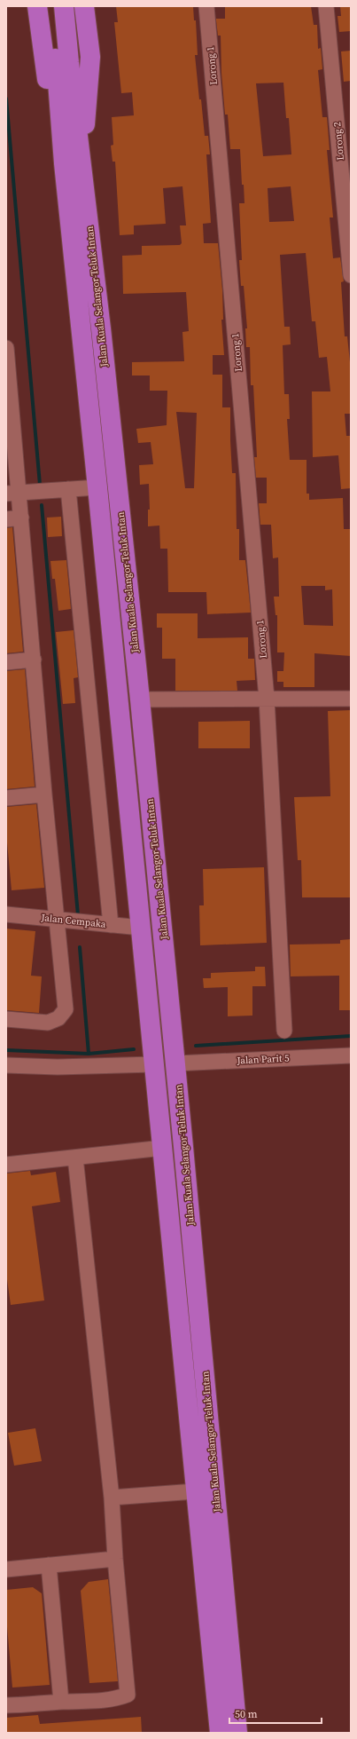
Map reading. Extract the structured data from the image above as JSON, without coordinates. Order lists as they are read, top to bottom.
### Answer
{
  "streets": {
    "highway": ["Jalan Kuala Selangor-Teluk Intan"],
    "street": [
      "Lorong 1",
      "Lorong 2",
      "Jalan Cempaka",
      "Jalan Parit 5"
    ]
  },
  "crossings": [
    ["Jalan Kuala Selangor-Teluk Intan", "Jalan Cempaka"],
    ["Jalan Kuala Selangor-Teluk Intan", "Jalan Parit 5"]
  ],
  "scale_bar": "50 m"
}
